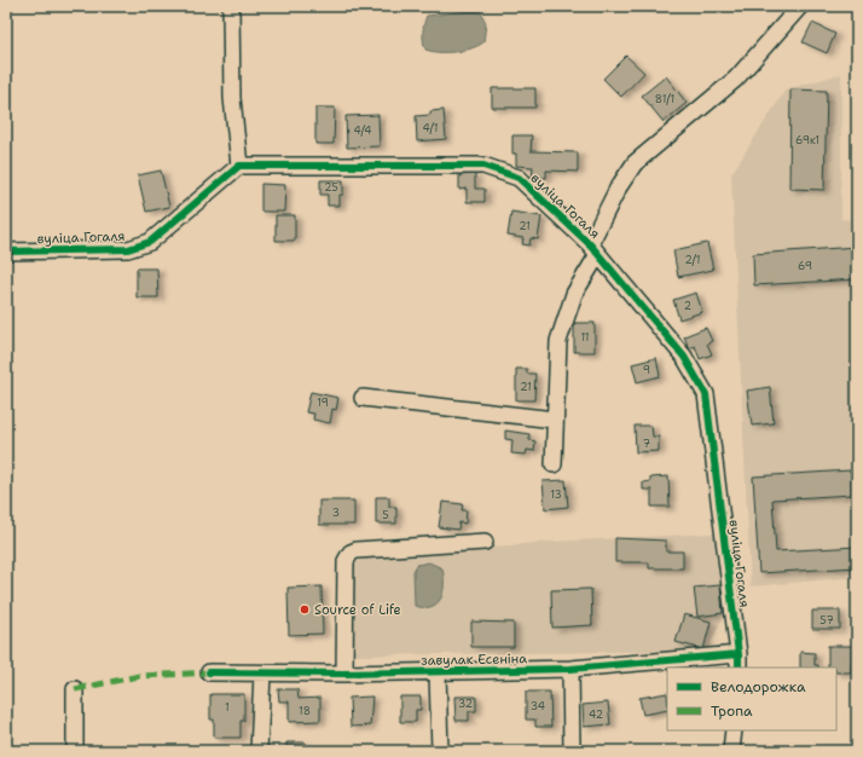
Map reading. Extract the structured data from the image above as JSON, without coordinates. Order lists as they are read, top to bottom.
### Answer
{
  "streets": {
    "street": ["вуліца Гогаля", "завулак Есеніна"]
  },
  "crossings": [
    ["вуліца Гогаля", "завулак Есеніна"]
  ],
  "places": ["Source of Life"],
  "house_numbers": [
    "81/1",
    "4/1",
    "4/4",
    "69к1",
    "25",
    "21",
    "2/1",
    "69",
    "2",
    "11",
    "9",
    "21",
    "19",
    "7",
    "13",
    "3",
    "5",
    "57",
    "32",
    "34",
    "1",
    "18",
    "42"
  ],
  "legend": ["Велодорожка", "Тропа"]
}
